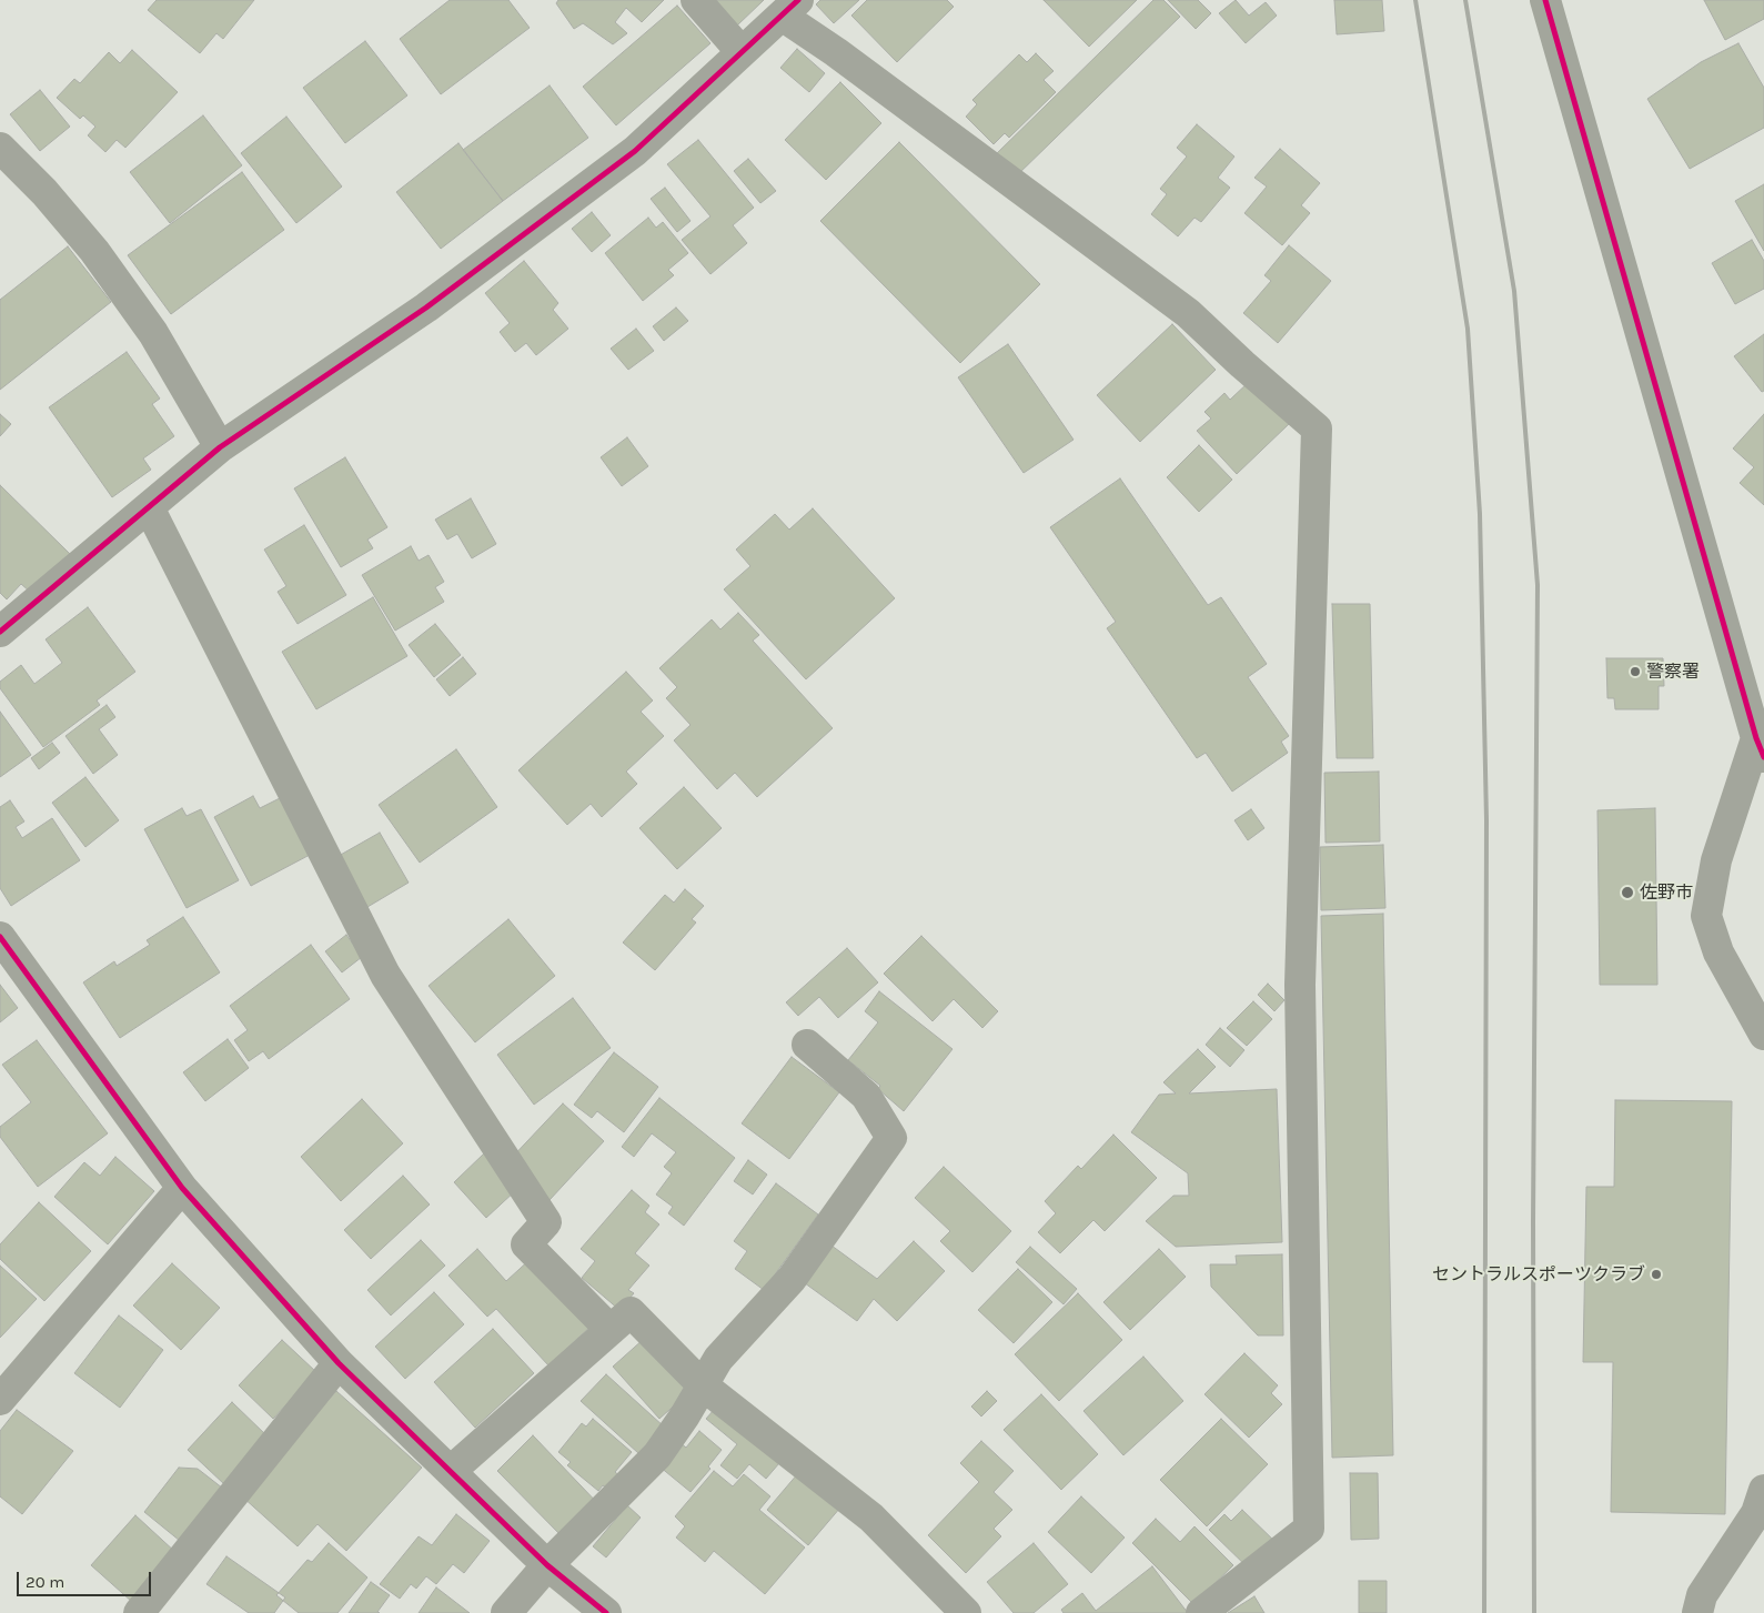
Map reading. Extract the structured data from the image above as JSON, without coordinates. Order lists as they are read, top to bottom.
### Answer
{
  "places": ["警察署", "佐野市", "セントラルスポーツクラブ"],
  "scale_bar": "20 m"
}
